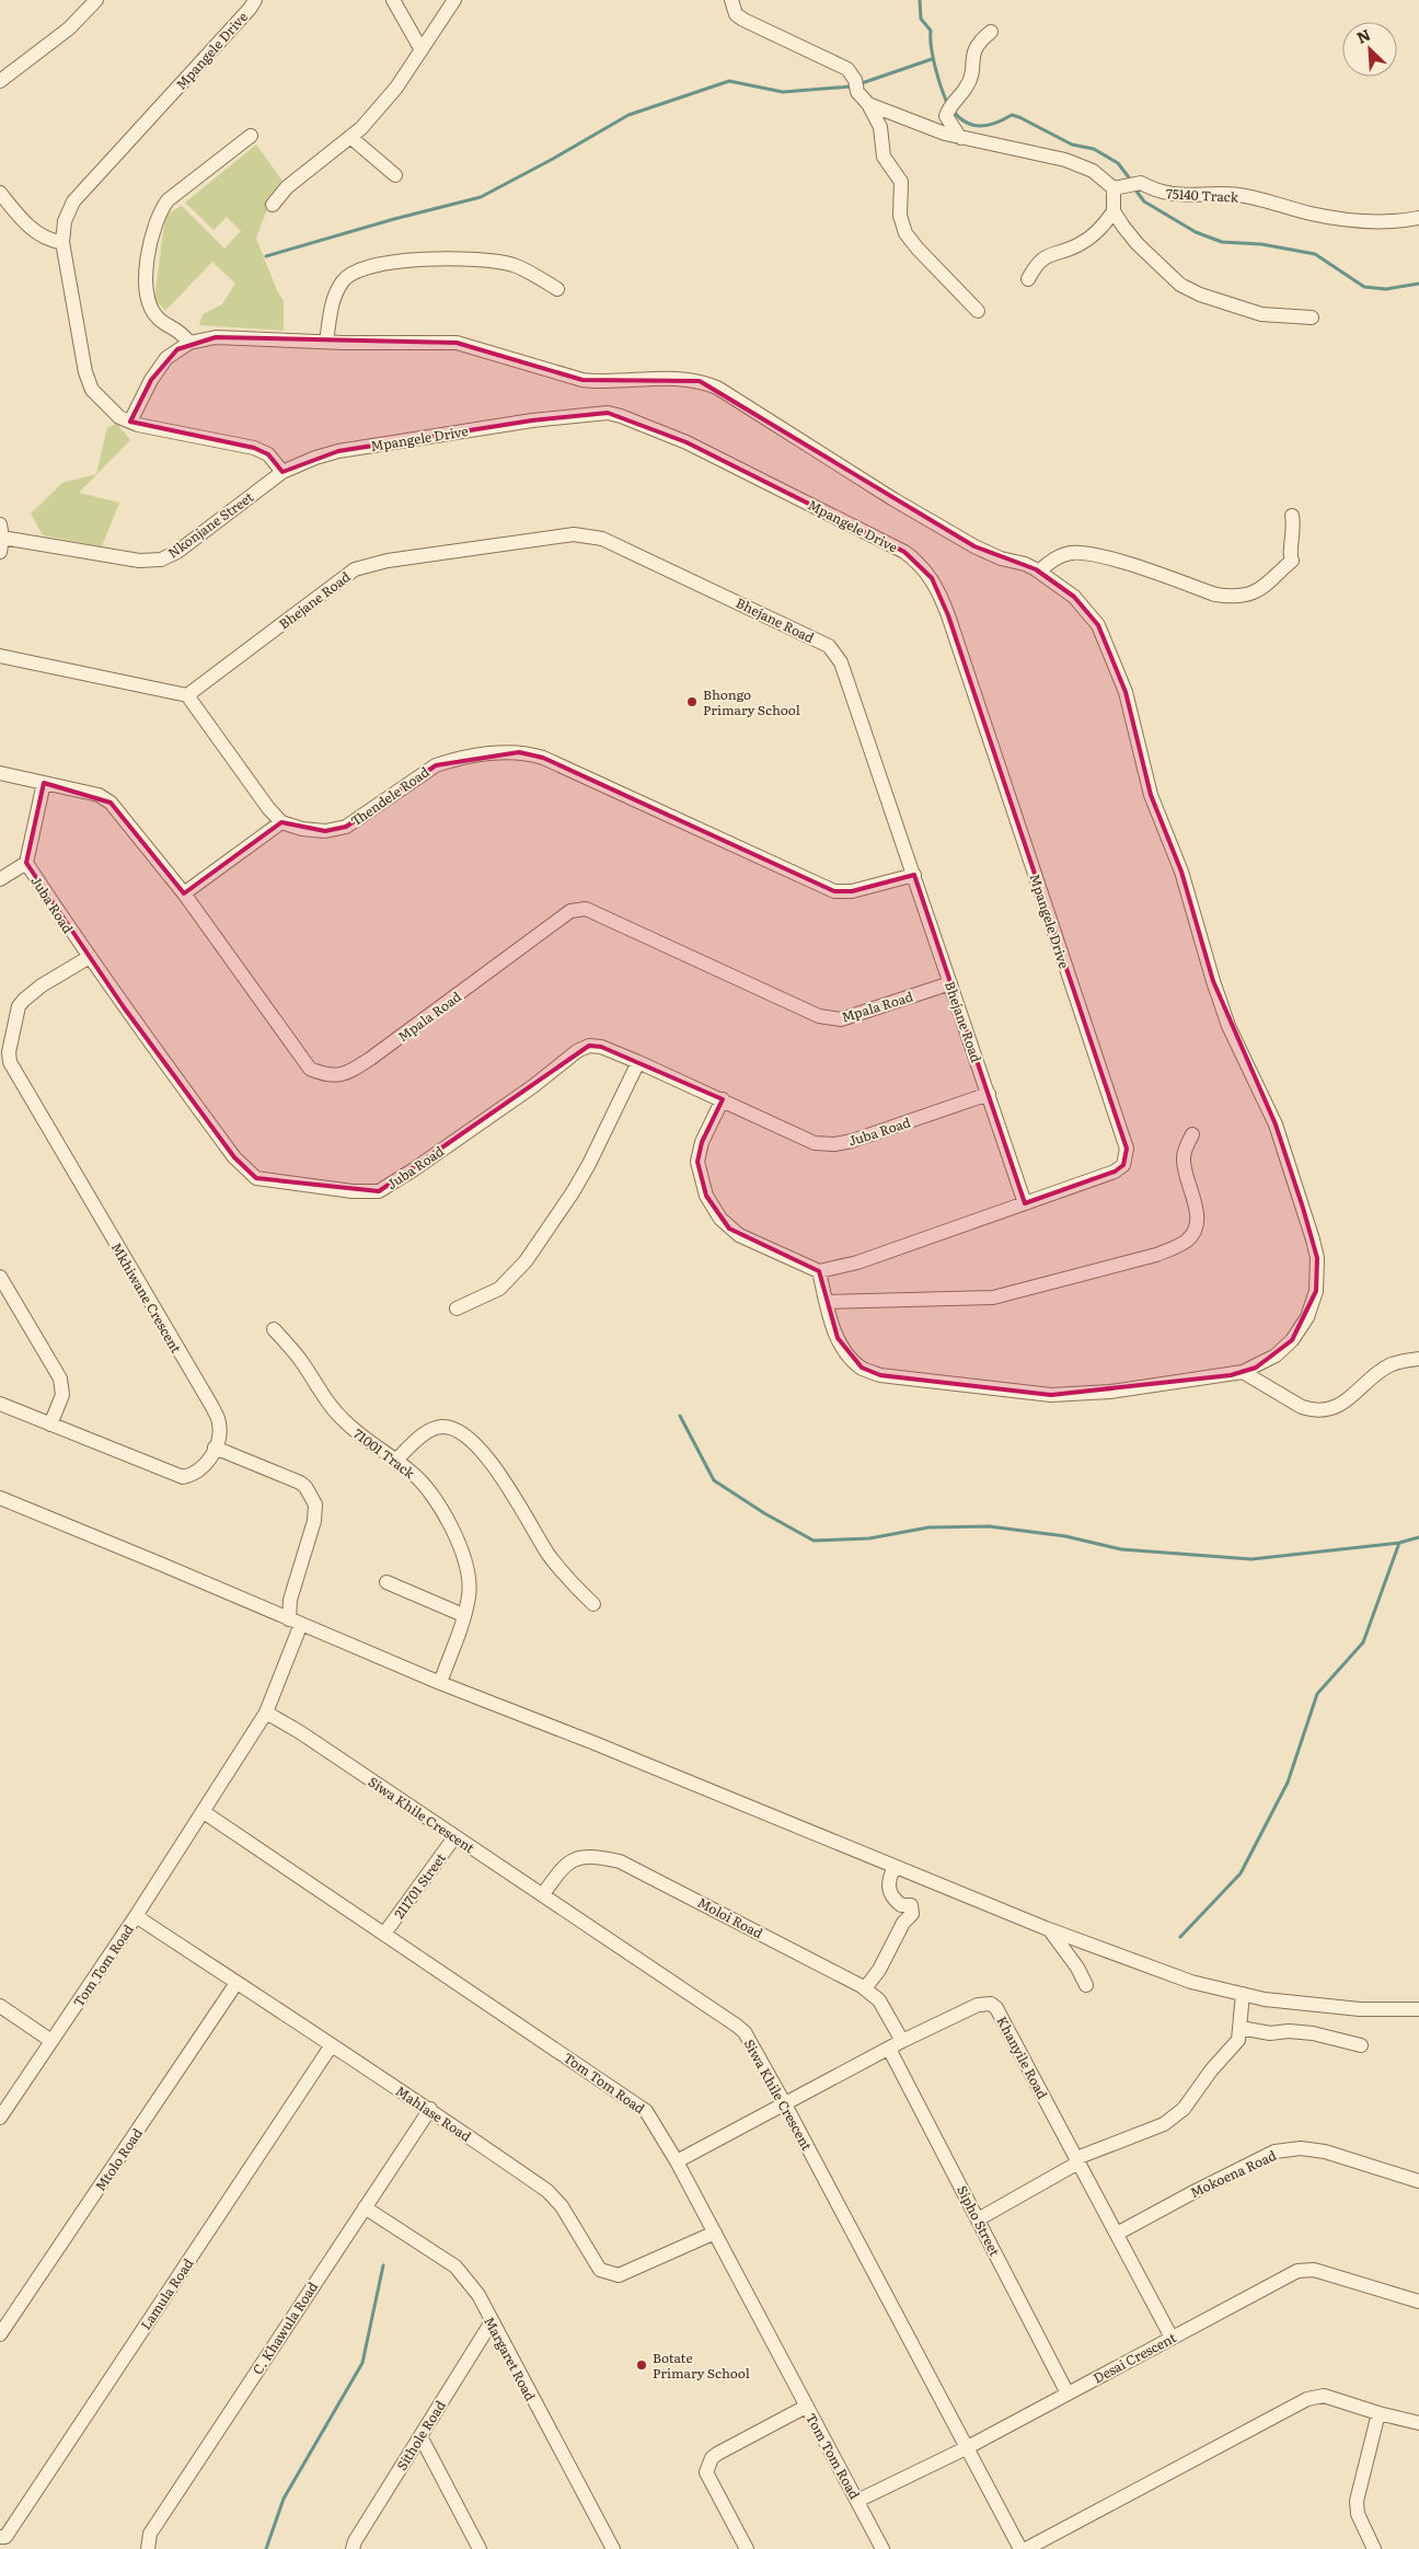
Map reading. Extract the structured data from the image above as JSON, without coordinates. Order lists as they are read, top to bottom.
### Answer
{
  "streets": {
    "street": [
      "Mpangele Drive",
      "75140 Track",
      "Nkonjane Street",
      "Bhejane Road",
      "Thendele Road",
      "Juba Road",
      "Mpala Road",
      "Mkhiwane Crescent",
      "71001 Track",
      "Siwa Khile Crescent",
      "211701 Street",
      "Moloi Road",
      "Tom Tom Road",
      "Khanyile Road",
      "Mahlase Road",
      "Mtolo Road",
      "Mokoena Road",
      "Sipho Street",
      "Lamula Road",
      "C. Khawula Road",
      "Desai Crescent",
      "Margaret Road",
      "Sithole Road"
    ]
  },
  "crossings": [
    ["Mpangele Drive", "Nkonjane Street"],
    ["Mpangele Drive", "Bhejane Road"],
    ["Bhejane Road", "Thendele Road"],
    ["Bhejane Road", "Juba Road"],
    ["Bhejane Road", "Mpala Road"],
    ["Juba Road", "Mpala Road"],
    ["Juba Road", "Mkhiwane Crescent"],
    ["Mkhiwane Crescent", "Tom Tom Road"],
    ["Siwa Khile Crescent", "211701 Street"],
    ["Siwa Khile Crescent", "Moloi Road"],
    ["Siwa Khile Crescent", "Tom Tom Road"],
    ["Siwa Khile Crescent", "Khanyile Road"],
    ["Siwa Khile Crescent", "Desai Crescent"],
    ["211701 Street", "Tom Tom Road"],
    ["Moloi Road", "Khanyile Road"],
    ["Tom Tom Road", "Khanyile Road"],
    ["Tom Tom Road", "Mahlase Road"],
    ["Tom Tom Road", "Desai Crescent"],
    ["Khanyile Road", "Mokoena Road"],
    ["Khanyile Road", "Sipho Street"],
    ["Khanyile Road", "Desai Crescent"],
    ["Mahlase Road", "Mtolo Road"],
    ["Mahlase Road", "Lamula Road"],
    ["Mahlase Road", "C. Khawula Road"],
    ["Sipho Street", "Desai Crescent"],
    ["C. Khawula Road", "Margaret Road"],
    ["Margaret Road", "Sithole Road"]
  ],
  "places": ["Bhongo Primary School", "Botate Primary School"],
  "north": "top left"
}
